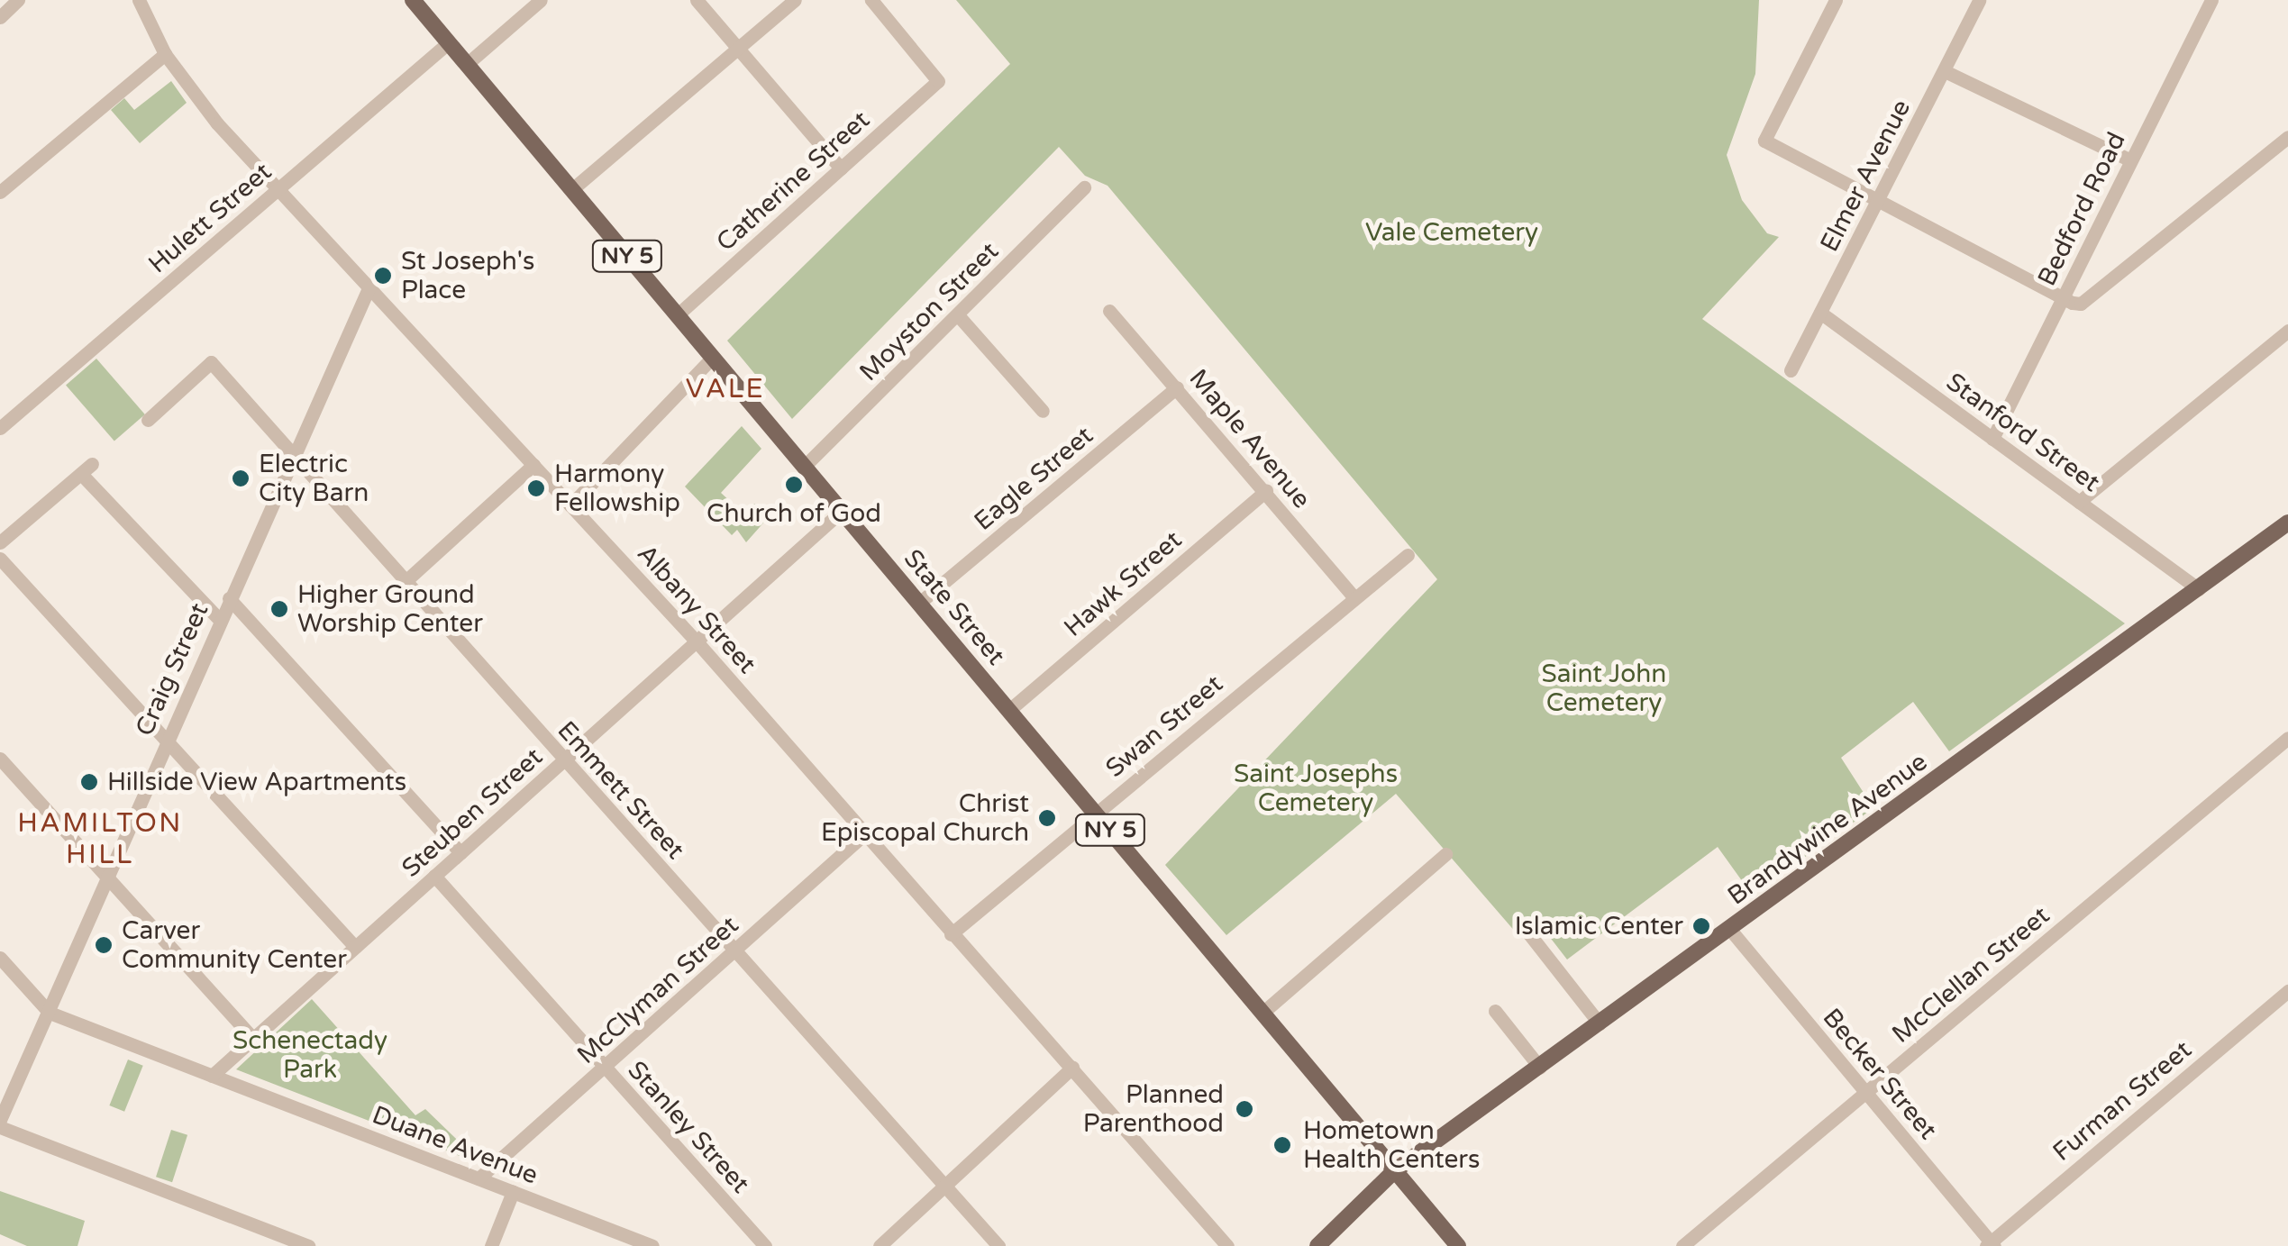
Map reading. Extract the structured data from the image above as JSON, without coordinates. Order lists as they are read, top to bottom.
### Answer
{
  "streets": {
    "main road": ["NY 5", "State Street", "Brandywine Avenue"],
    "street": [
      "Elmer Avenue",
      "Catherine Street",
      "Bedford Road",
      "Hulett Street",
      "Moyston Street",
      "Stanford Street",
      "Maple Avenue",
      "Eagle Street",
      "Hawk Street",
      "Albany Street",
      "Craig Street",
      "Swan Street",
      "Emmett Street",
      "Steuben Street",
      "McClellan Street",
      "McClyman Street",
      "Becker Street",
      "Furman Street",
      "Stanley Street",
      "Duane Avenue"
    ]
  },
  "crossings": [
    ["Elmer Avenue", "Stanford Street"],
    ["Catherine Street", "State Street"],
    ["Bedford Road", "Stanford Street"],
    ["Hulett Street", "State Street"],
    ["Hulett Street", "Albany Street"],
    ["Moyston Street", "State Street"],
    ["Stanford Street", "Brandywine Avenue"],
    ["Maple Avenue", "Eagle Street"],
    ["Maple Avenue", "Hawk Street"],
    ["Maple Avenue", "Swan Street"],
    ["Eagle Street", "State Street"],
    ["Hawk Street", "State Street"],
    ["State Street", "Swan Street"],
    ["State Street", "Steuben Street"],
    ["State Street", "Brandywine Avenue"],
    ["Albany Street", "Craig Street"],
    ["Albany Street", "Swan Street"],
    ["Albany Street", "Steuben Street"],
    ["Albany Street", "McClyman Street"],
    ["Craig Street", "Emmett Street"],
    ["Craig Street", "Duane Avenue"],
    ["Emmett Street", "Steuben Street"],
    ["Emmett Street", "McClyman Street"],
    ["Steuben Street", "Stanley Street"],
    ["Steuben Street", "Duane Avenue"],
    ["Brandywine Avenue", "Becker Street"],
    ["McClellan Street", "Becker Street"],
    ["McClyman Street", "Stanley Street"],
    ["McClyman Street", "Duane Avenue"],
    ["Becker Street", "Furman Street"]
  ],
  "districts": ["VALE", "HAMILTON HILL"],
  "parks": [
    "Vale Cemetery",
    "Saint John Cemetery",
    "Saint Josephs Cemetery",
    "Schenectady Park"
  ],
  "places": [
    "St Joseph's Place",
    "Electric City Barn",
    "Church of God",
    "Harmony Fellowship",
    "Higher Ground Worship Center",
    "Hillside View Apartments",
    "Christ Episcopal Church",
    "Islamic Center",
    "Carver Community Center",
    "Planned Parenthood",
    "Hometown Health Centers"
  ]
}
